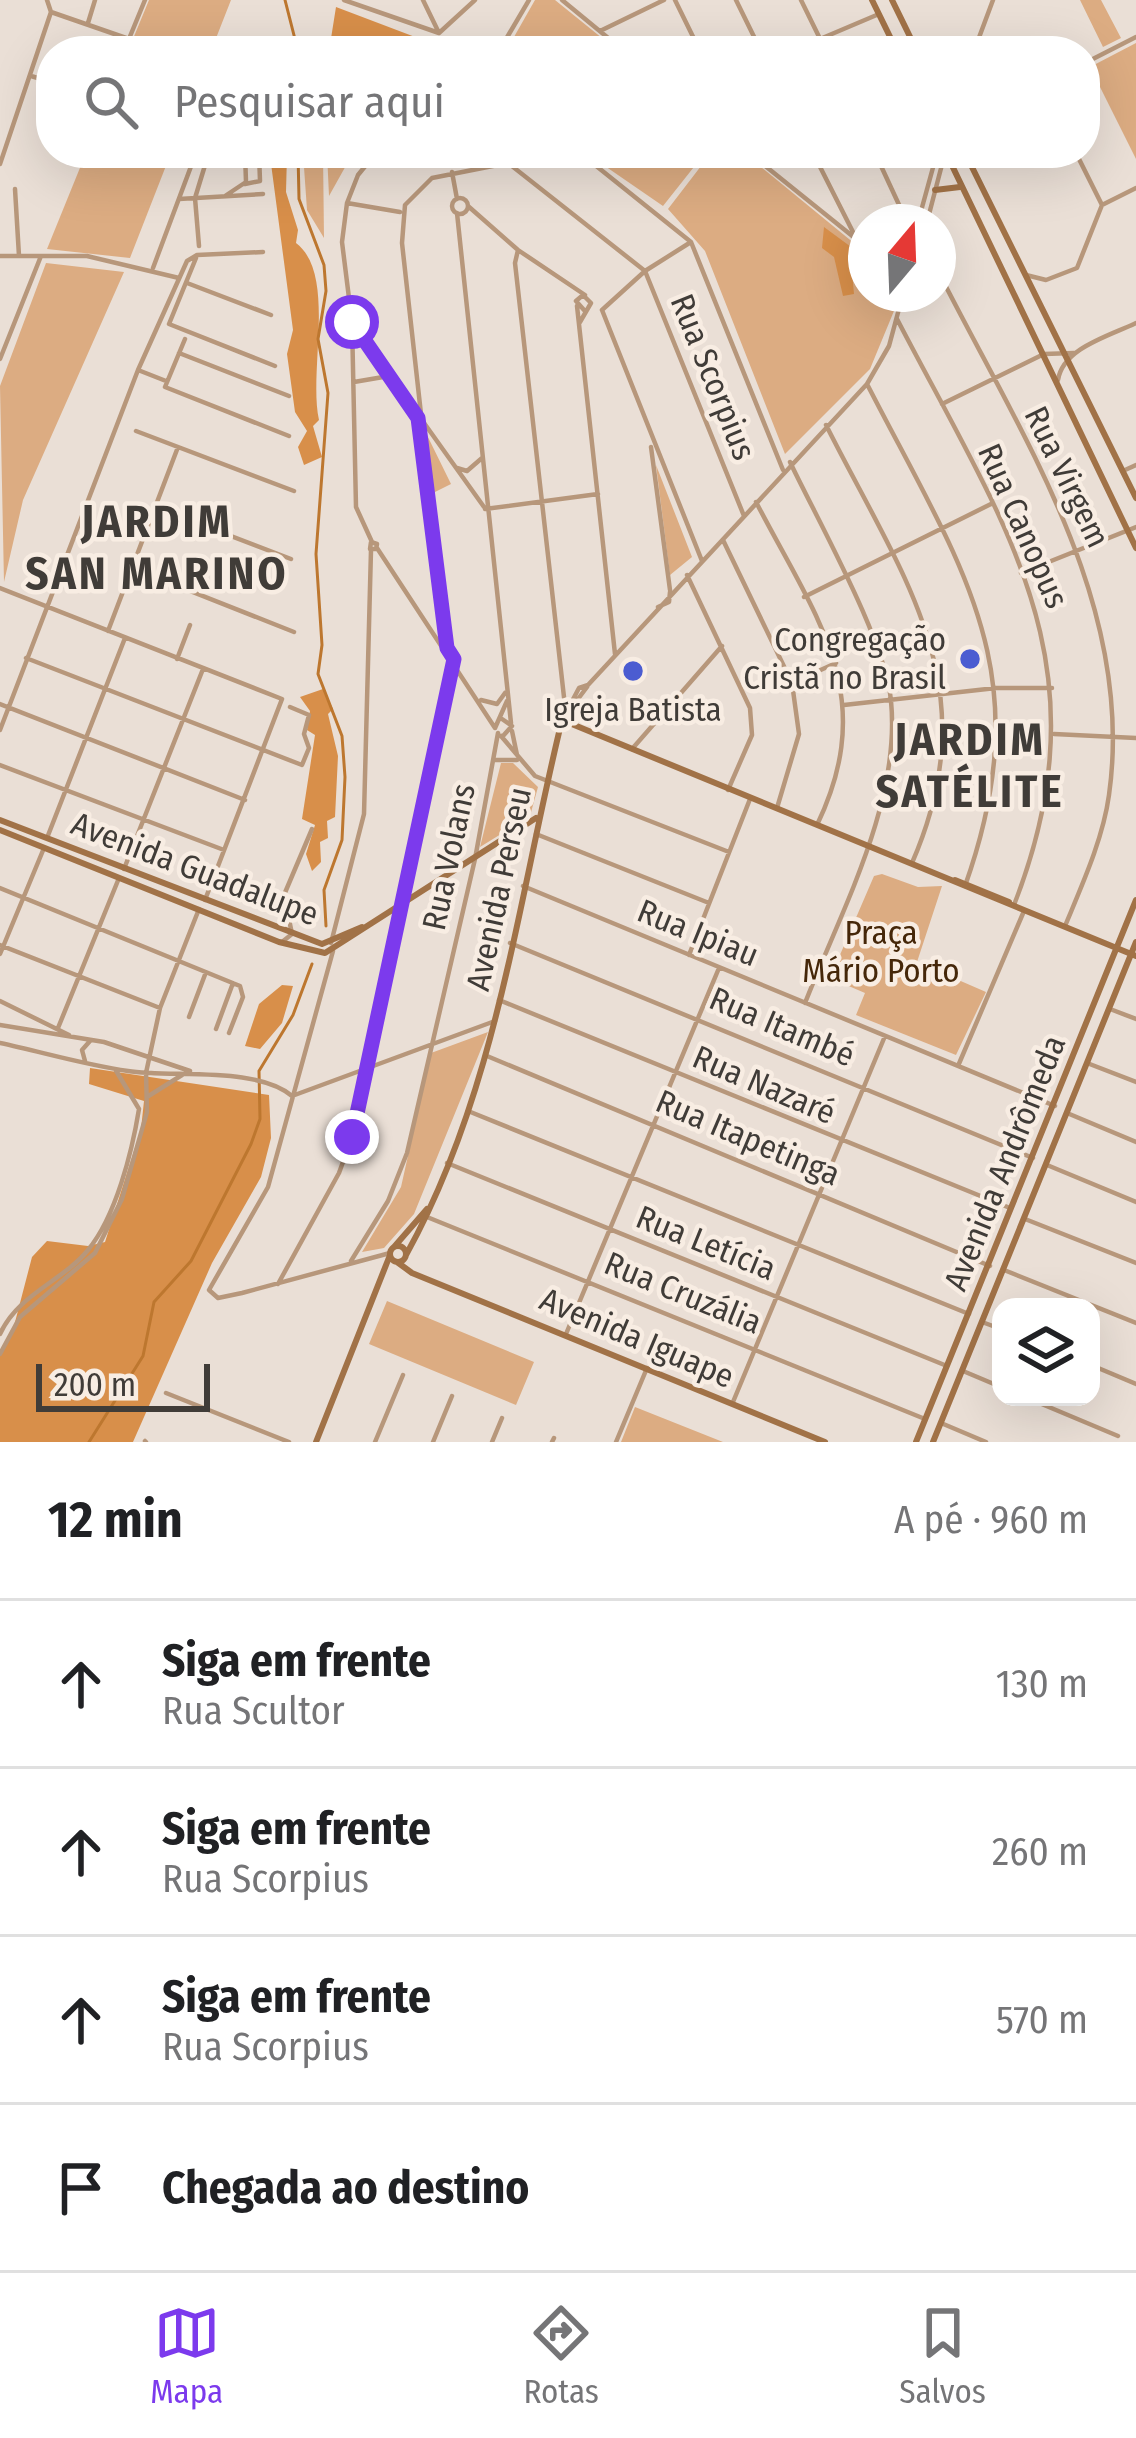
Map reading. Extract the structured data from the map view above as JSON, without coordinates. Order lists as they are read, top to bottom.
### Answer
{
  "streets": {
    "street": [
      "Rua Scorpius",
      "Rua Virgem",
      "Rua Canopus",
      "Rua Volans",
      "Avenida Guadalupe",
      "Avenida Perseu",
      "Rua Ipiau",
      "Rua Itambé",
      "Rua Nazaré",
      "Rua Itapetinga",
      "Avenida Andrômeda",
      "Rua Letícia",
      "Rua Cruzália",
      "Avenida Iguape"
    ]
  },
  "crossings": [
    ["Rua Scorpius", "Avenida Perseu"],
    ["Rua Canopus", "Avenida Perseu"],
    ["Rua Volans", "Avenida Guadalupe"],
    ["Avenida Guadalupe", "Avenida Perseu"],
    ["Avenida Perseu", "Rua Ipiau"],
    ["Avenida Perseu", "Rua Itambé"],
    ["Avenida Perseu", "Rua Nazaré"],
    ["Avenida Perseu", "Rua Itapetinga"],
    ["Avenida Perseu", "Rua Letícia"],
    ["Avenida Perseu", "Rua Cruzália"],
    ["Avenida Perseu", "Avenida Iguape"],
    ["Rua Ipiau", "Avenida Andrômeda"],
    ["Rua Itambé", "Avenida Andrômeda"],
    ["Rua Nazaré", "Avenida Andrômeda"],
    ["Rua Itapetinga", "Avenida Andrômeda"],
    ["Avenida Andrômeda", "Rua Letícia"],
    ["Avenida Andrômeda", "Rua Cruzália"]
  ],
  "districts": ["JARDIM SAN MARINO", "JARDIM SATÉLITE"],
  "parks": ["Praça Mário Porto"],
  "places": ["Congregação Cristã no Brasil", "Igreja Batista"],
  "scale_bar": "200 m",
  "north": "top",
  "page": {
    "search": "Pesquisar aqui",
    "scale": "200 m",
    "heading": ["12 min", "A pé · 960 m"],
    "list": [
      ["Siga em frente", "Rua Scultor", "130 m"],
      ["Siga em frente", "Rua Scorpius", "260 m"],
      ["Siga em frente", "Rua Scorpius", "570 m"],
      "Chegada ao destino"
    ],
    "nav": ["Mapa", "Rotas", "Salvos"]
  }
}
